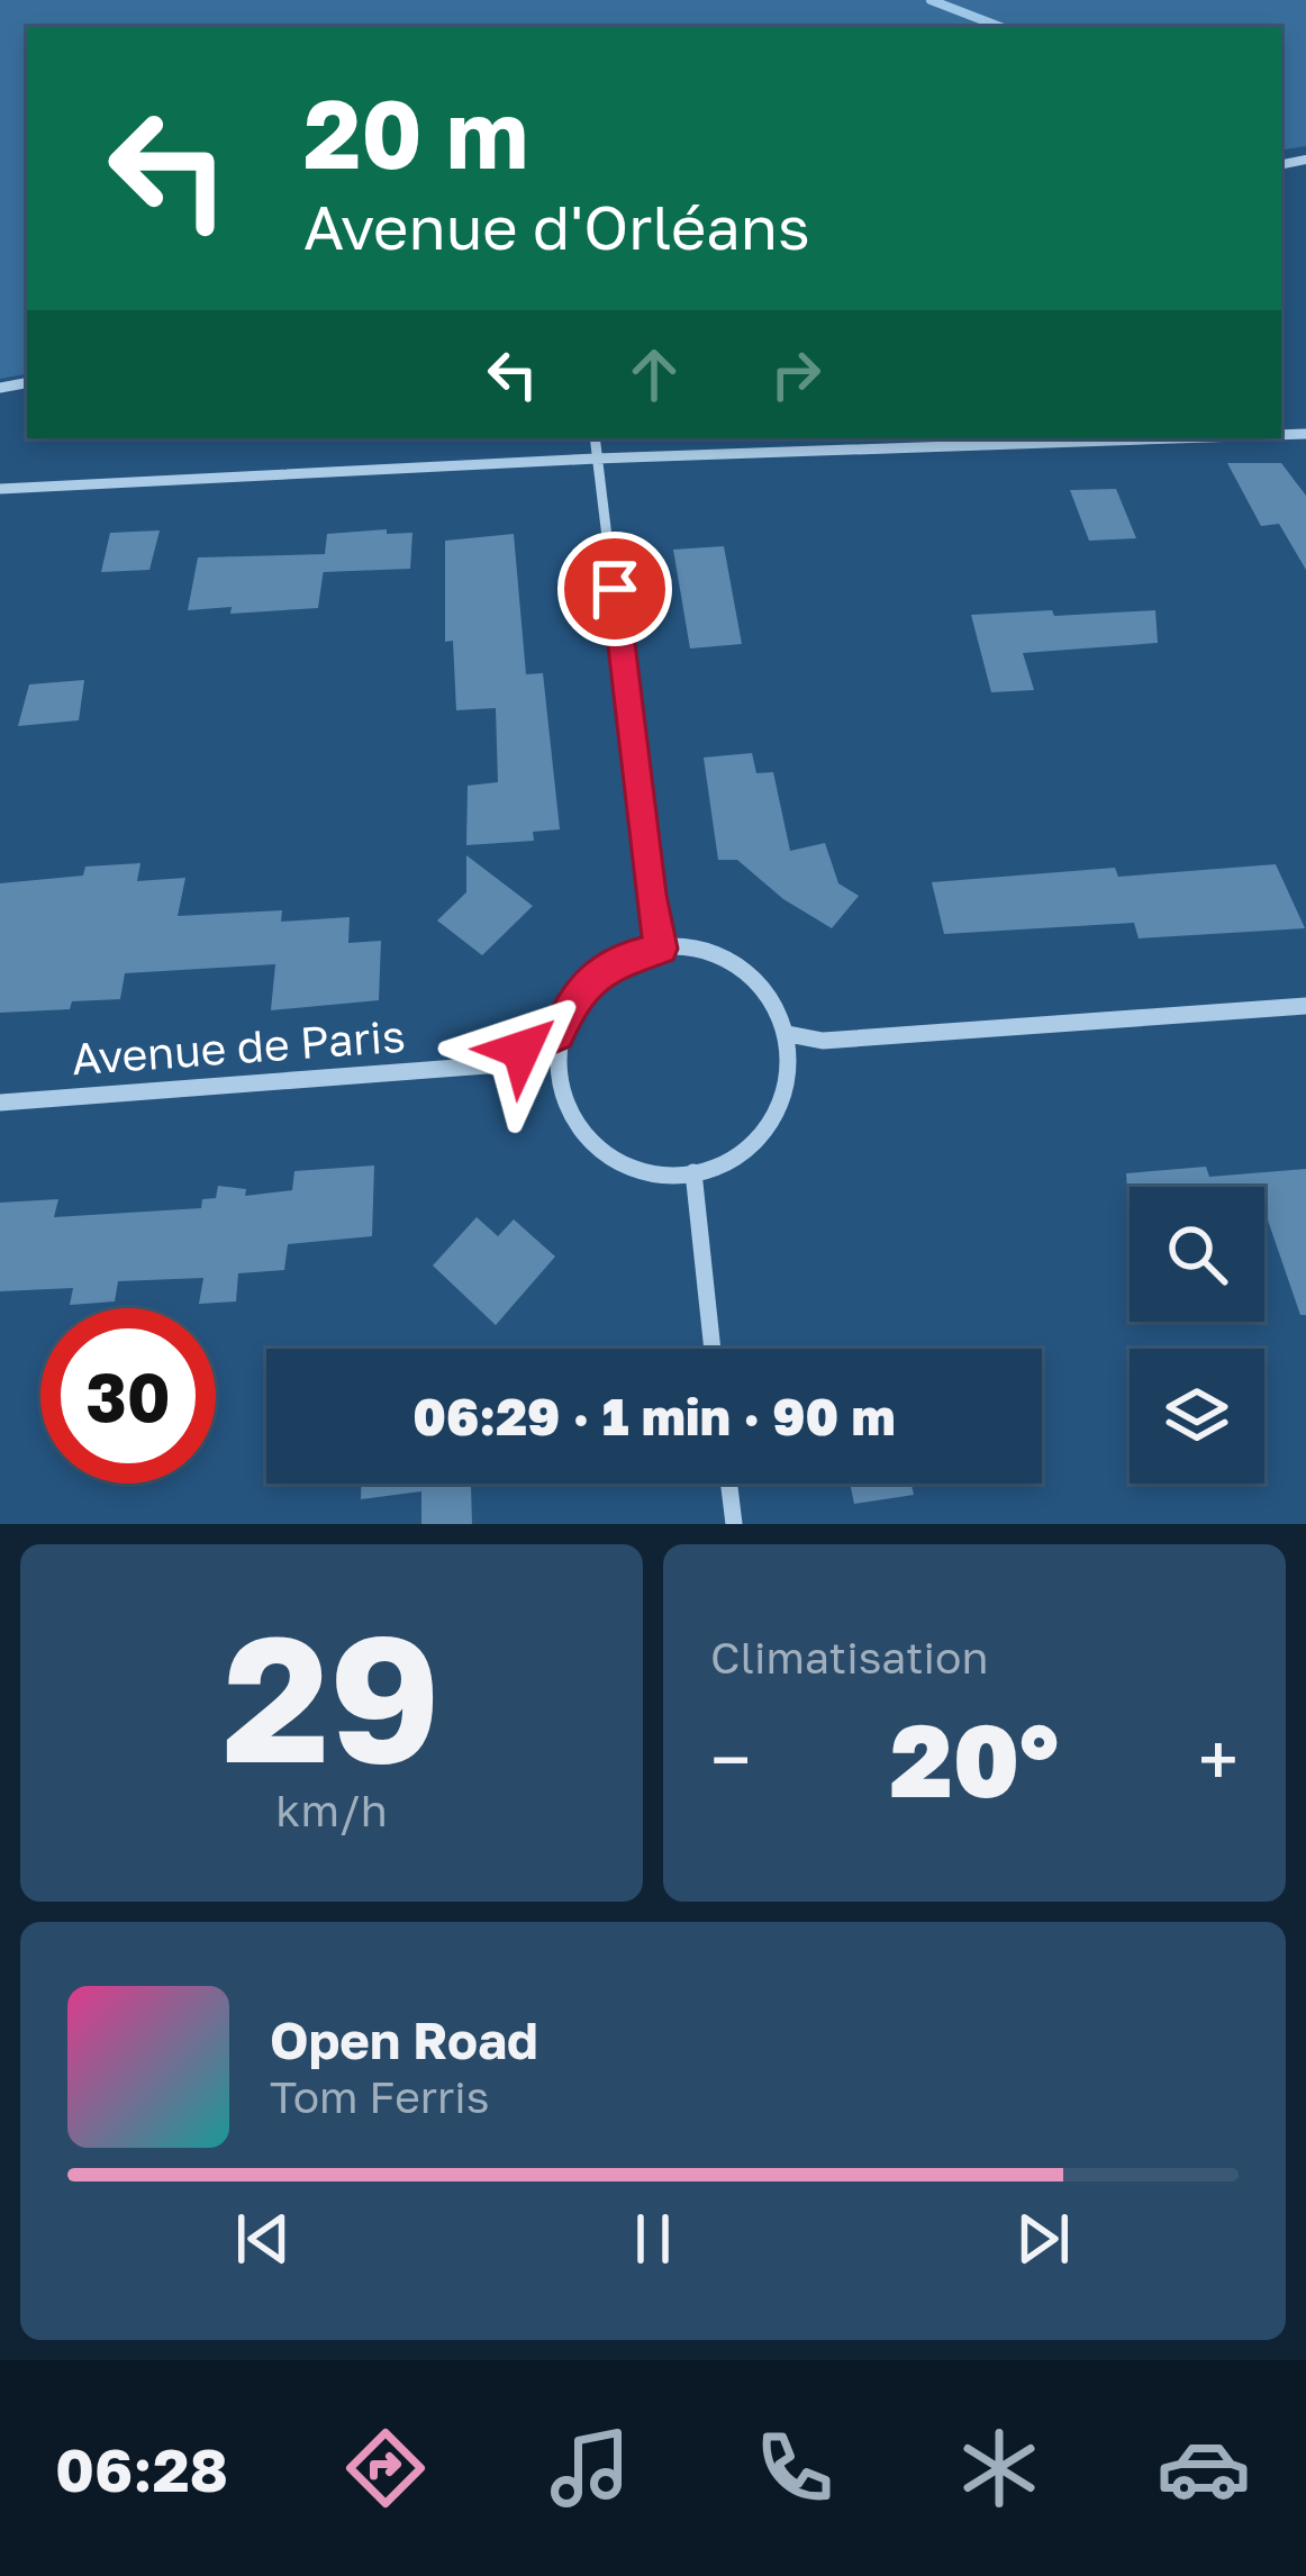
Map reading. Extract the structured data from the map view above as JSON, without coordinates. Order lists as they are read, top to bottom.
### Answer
{
  "streets": {
    "street": ["Avenue de Paris"]
  },
  "page": {
    "turn": ["20 m", "Avenue d'Orléans"],
    "limit": "30",
    "trip": "06:29 · 1 min · 90 m",
    "tile": [
      ["29", "km/h"],
      "Climatisation"
    ],
    "heat": ["−", "20°", "+"],
    "song": ["Open Road", "Tom Ferris"],
    "tabs": "06:28"
  }
}
